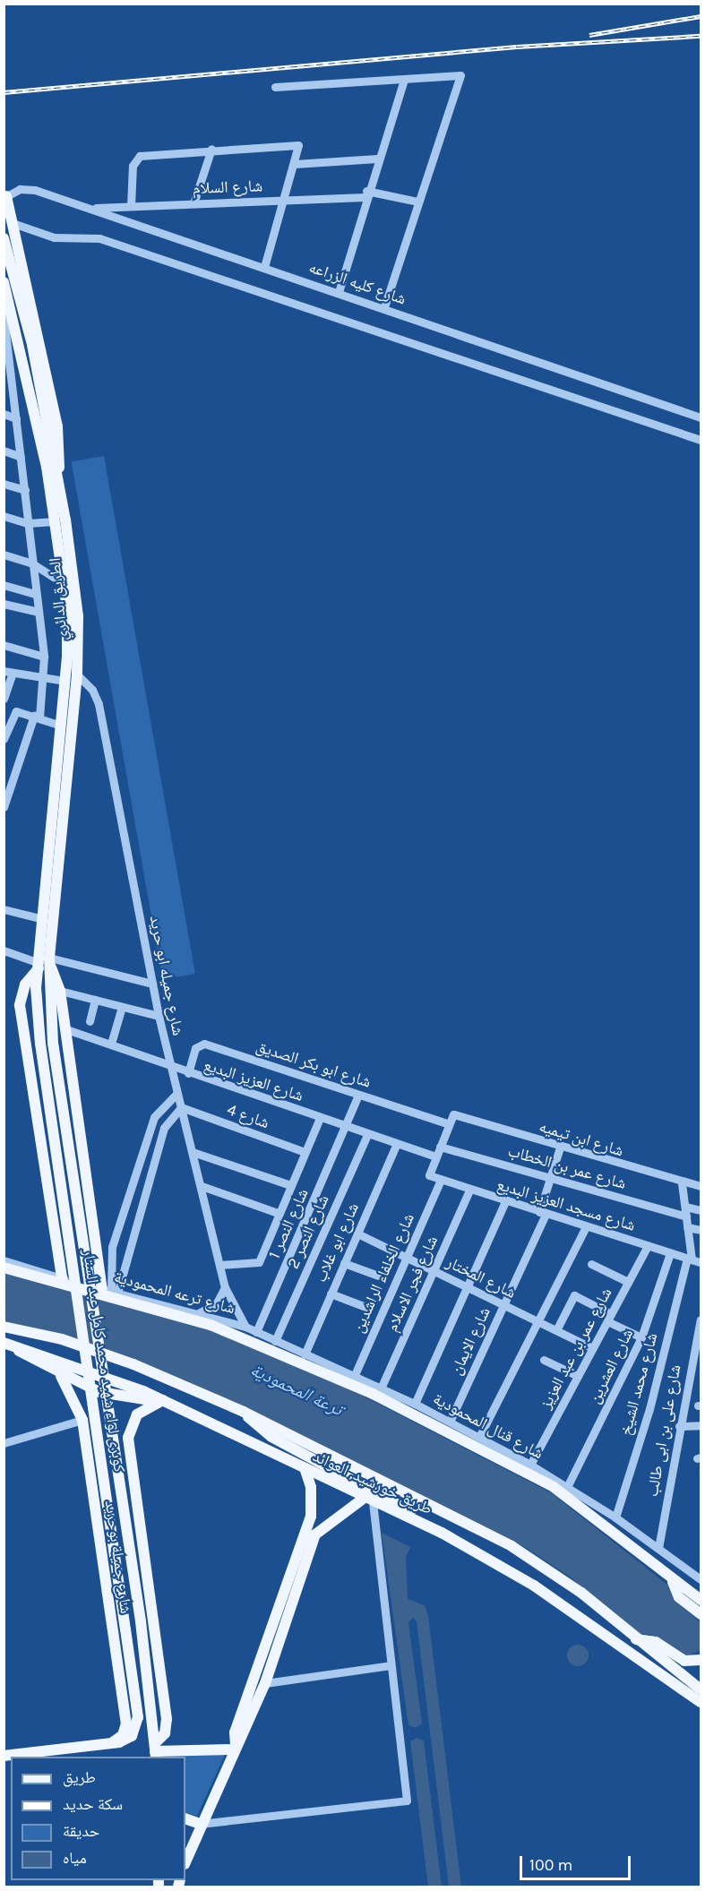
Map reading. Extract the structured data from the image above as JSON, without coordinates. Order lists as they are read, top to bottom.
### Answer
{
  "streets": {
    "main road": [
      "الطريق الدائري",
      "كوبرى لواء شهيد محمد كامل عبد الستار",
      "طريق خورشيد, العوائد",
      "شارع جميلة بوحريد"
    ],
    "street": [
      "شارع السلام",
      "شارع كليه الزراعه",
      "شارع جميله ابو حريد",
      "شارع ابو بكر الصديق",
      "شارع العزيز البديع",
      "شارع 4",
      "شارع ابن تيميه",
      "شارع عمر بن الخطاب",
      "شارع مسجد العزيز البديع",
      "شارع النصر 1",
      "شارع النصر 2",
      "شارع ابو غلاب",
      "شارع الخلفاء الراشدين",
      "شارع المختار",
      "شارع فجر الاسلام",
      "شارع ترعه المحمودية",
      "شارع الايمان",
      "شارع عمر بن عبد العزيز",
      "شارع العشرين",
      "شارع محمد الشيخ",
      "شارع قنال المحمودية",
      "شارع على بن ابى طالب"
    ]
  },
  "crossings": [
    ["شارع السلام", "شارع كليه الزراعه"],
    ["الطريق الدائري", "شارع جميله ابو حريد"],
    ["الطريق الدائري", "كوبرى لواء شهيد محمد كامل عبد الستار"],
    ["شارع جميله ابو حريد", "شارع العزيز البديع"],
    ["شارع جميله ابو حريد", "شارع 4"],
    ["شارع جميله ابو حريد", "شارع ترعه المحمودية"],
    ["شارع جميله ابو حريد", "شارع قنال المحمودية"],
    ["شارع ابو بكر الصديق", "شارع العزيز البديع"],
    ["شارع ابو بكر الصديق", "شارع النصر 1"],
    ["شارع ابو بكر الصديق", "شارع الخلفاء الراشدين"],
    ["شارع العزيز البديع", "شارع النصر 1"],
    ["شارع العزيز البديع", "شارع النصر 2"],
    ["شارع العزيز البديع", "شارع ابو غلاب"],
    ["شارع العزيز البديع", "شارع الخلفاء الراشدين"],
    ["شارع ابن تيميه", "شارع الخلفاء الراشدين"],
    ["شارع ابن تيميه", "شارع الايمان"],
    ["شارع عمر بن الخطاب", "شارع الخلفاء الراشدين"],
    ["شارع عمر بن الخطاب", "شارع الايمان"],
    ["شارع مسجد العزيز البديع", "شارع الخلفاء الراشدين"],
    ["شارع مسجد العزيز البديع", "شارع فجر الاسلام"],
    ["شارع مسجد العزيز البديع", "شارع الايمان"],
    ["شارع مسجد العزيز البديع", "شارع عمر بن عبد العزيز"],
    ["شارع مسجد العزيز البديع", "شارع العشرين"],
    ["شارع مسجد العزيز البديع", "شارع محمد الشيخ"],
    ["شارع النصر 1", "شارع قنال المحمودية"],
    ["شارع النصر 2", "شارع قنال المحمودية"],
    ["شارع ابو غلاب", "شارع المختار"],
    ["شارع ابو غلاب", "شارع قنال المحمودية"],
    ["شارع الخلفاء الراشدين", "شارع المختار"],
    ["شارع الخلفاء الراشدين", "شارع قنال المحمودية"],
    ["شارع المختار", "شارع فجر الاسلام"],
    ["شارع المختار", "شارع الايمان"],
    ["شارع المختار", "شارع عمر بن عبد العزيز"],
    ["شارع فجر الاسلام", "شارع قنال المحمودية"],
    ["شارع ترعه المحمودية", "شارع قنال المحمودية"],
    ["شارع الايمان", "شارع قنال المحمودية"],
    ["شارع عمر بن عبد العزيز", "شارع قنال المحمودية"],
    ["كوبرى لواء شهيد محمد كامل عبد الستار", "شارع جميلة بوحريد"],
    ["شارع العشرين", "شارع قنال المحمودية"],
    ["شارع محمد الشيخ", "شارع قنال المحمودية"],
    ["شارع قنال المحمودية", "شارع على بن ابى طالب"]
  ],
  "water": ["ترعة المحمودية"],
  "legend": [
    "طريق",
    "سكة حديد",
    "حديقة",
    "مياه"
  ],
  "scale_bar": "100 m"
}
